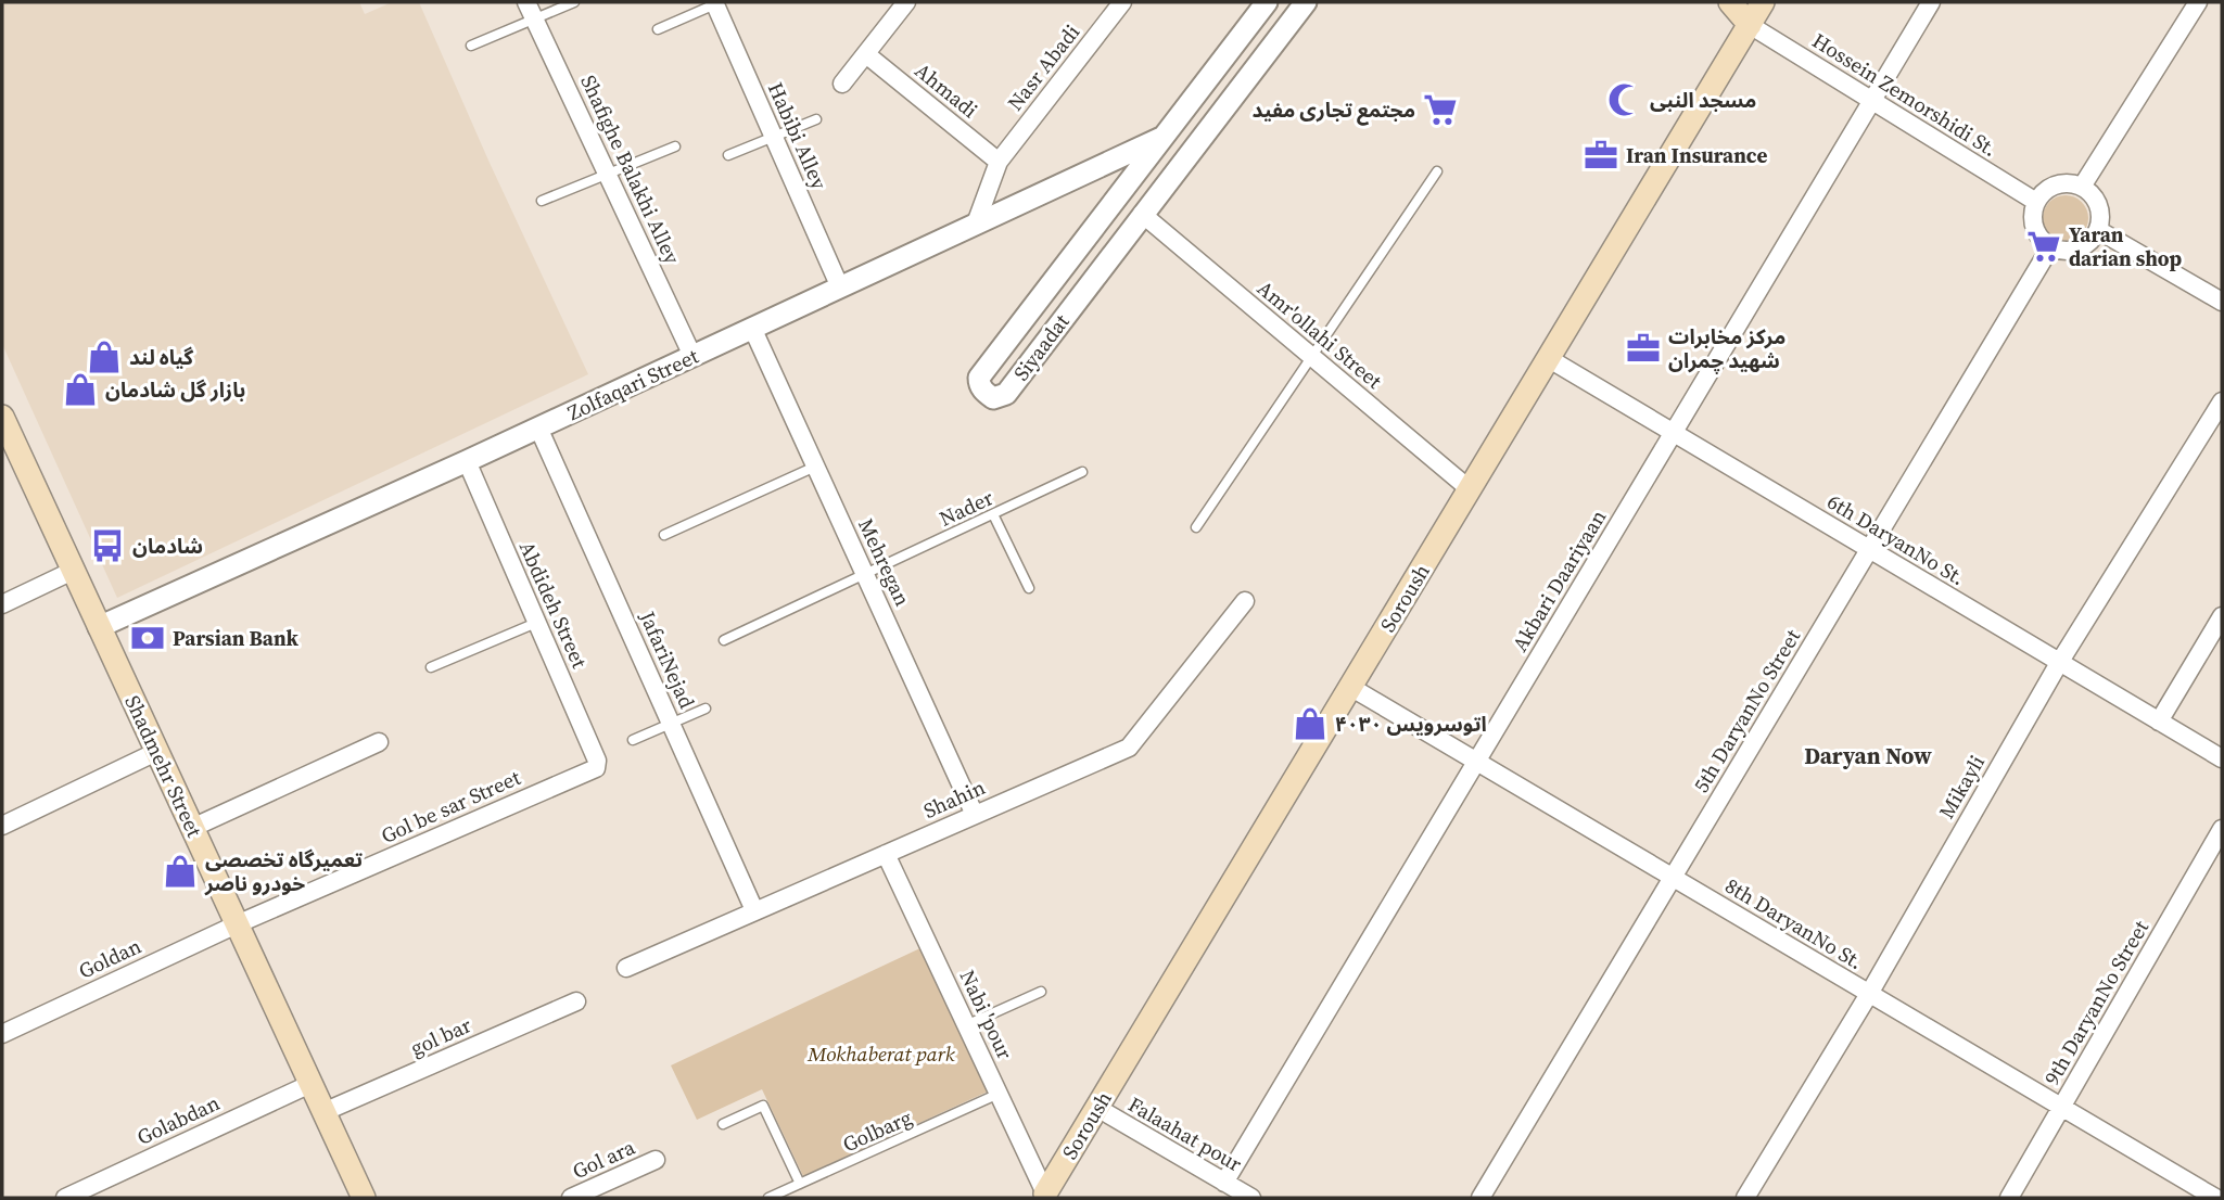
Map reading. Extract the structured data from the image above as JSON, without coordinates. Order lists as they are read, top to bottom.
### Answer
{
  "streets": {
    "main road": ["Soroush", "Shadmehr Street"],
    "street": [
      "Nasr Abadi",
      "Ahmadi",
      "Hossein Zemorshidi St.",
      "Habibi Alley",
      "Shafighe Balakhi Alley",
      "Amr'ollahi Street",
      "Siyaadat",
      "Zolfaqari Street",
      "6th DaryanNo St.",
      "Mehregan",
      "Akbari Daariyaan",
      "Abdideh Street",
      "JafariNejad",
      "5th DaryanNo Street",
      "Mikayli",
      "Shahin",
      "Gol be sar Street",
      "8th DaryanNo St.",
      "Goldan",
      "9th DaryanNo Street",
      "Nabi 'pour",
      "gol bar",
      "Golabdan",
      "Falaahat pour",
      "Gol ara"
    ],
    "lane": ["Nader", "Golbarg"]
  },
  "crossings": [
    ["Nasr Abadi", "Ahmadi"],
    ["Nasr Abadi", "Zolfaqari Street"],
    ["Hossein Zemorshidi St.", "Akbari Daariyaan"],
    ["Hossein Zemorshidi St.", "Soroush"],
    ["Hossein Zemorshidi St.", "5th DaryanNo Street"],
    ["Habibi Alley", "Zolfaqari Street"],
    ["Shafighe Balakhi Alley", "Zolfaqari Street"],
    ["Amr'ollahi Street", "Siyaadat"],
    ["Amr'ollahi Street", "Soroush"],
    ["Siyaadat", "Zolfaqari Street"],
    ["Zolfaqari Street", "Mehregan"],
    ["Zolfaqari Street", "Abdideh Street"],
    ["Zolfaqari Street", "JafariNejad"],
    ["Zolfaqari Street", "Shadmehr Street"],
    ["Nader", "Mehregan"],
    ["6th DaryanNo St.", "Akbari Daariyaan"],
    ["6th DaryanNo St.", "Soroush"],
    ["6th DaryanNo St.", "5th DaryanNo Street"],
    ["6th DaryanNo St.", "Mikayli"],
    ["Mehregan", "Shahin"],
    ["Akbari Daariyaan", "8th DaryanNo St."],
    ["Akbari Daariyaan", "Falaahat pour"],
    ["Soroush", "8th DaryanNo St."],
    ["Soroush", "Nabi 'pour"],
    ["Soroush", "Falaahat pour"],
    ["Abdideh Street", "Gol be sar Street"],
    ["JafariNejad", "Shahin"],
    ["5th DaryanNo Street", "8th DaryanNo St."],
    ["Shadmehr Street", "Gol be sar Street"],
    ["Shadmehr Street", "Goldan"],
    ["Shadmehr Street", "gol bar"],
    ["Shadmehr Street", "Golabdan"],
    ["Mikayli", "8th DaryanNo St."],
    ["Shahin", "Nabi 'pour"],
    ["Gol be sar Street", "Goldan"],
    ["8th DaryanNo St.", "9th DaryanNo Street"],
    ["Nabi 'pour", "Golbarg"]
  ],
  "districts": ["Daryan Now"],
  "parks": ["Mokhaberat park"],
  "places": {
    "mosque": ["مسجد النبی"],
    "supermarket": ["مجتمع تجاری مفید", "Yaran darian shop"],
    "office": ["Iran Insurance", "مرکز مخابرات شهید چمران"],
    "shop": [
      "گیاه لند",
      "بازار گل شادمان",
      "اتوسرویس ۴۰۳۰",
      "تعمیرگاه تخصصی خودرو ناصر"
    ],
    "bus stop": ["شادمان"],
    "bank": ["Parsian Bank"]
  }
}
